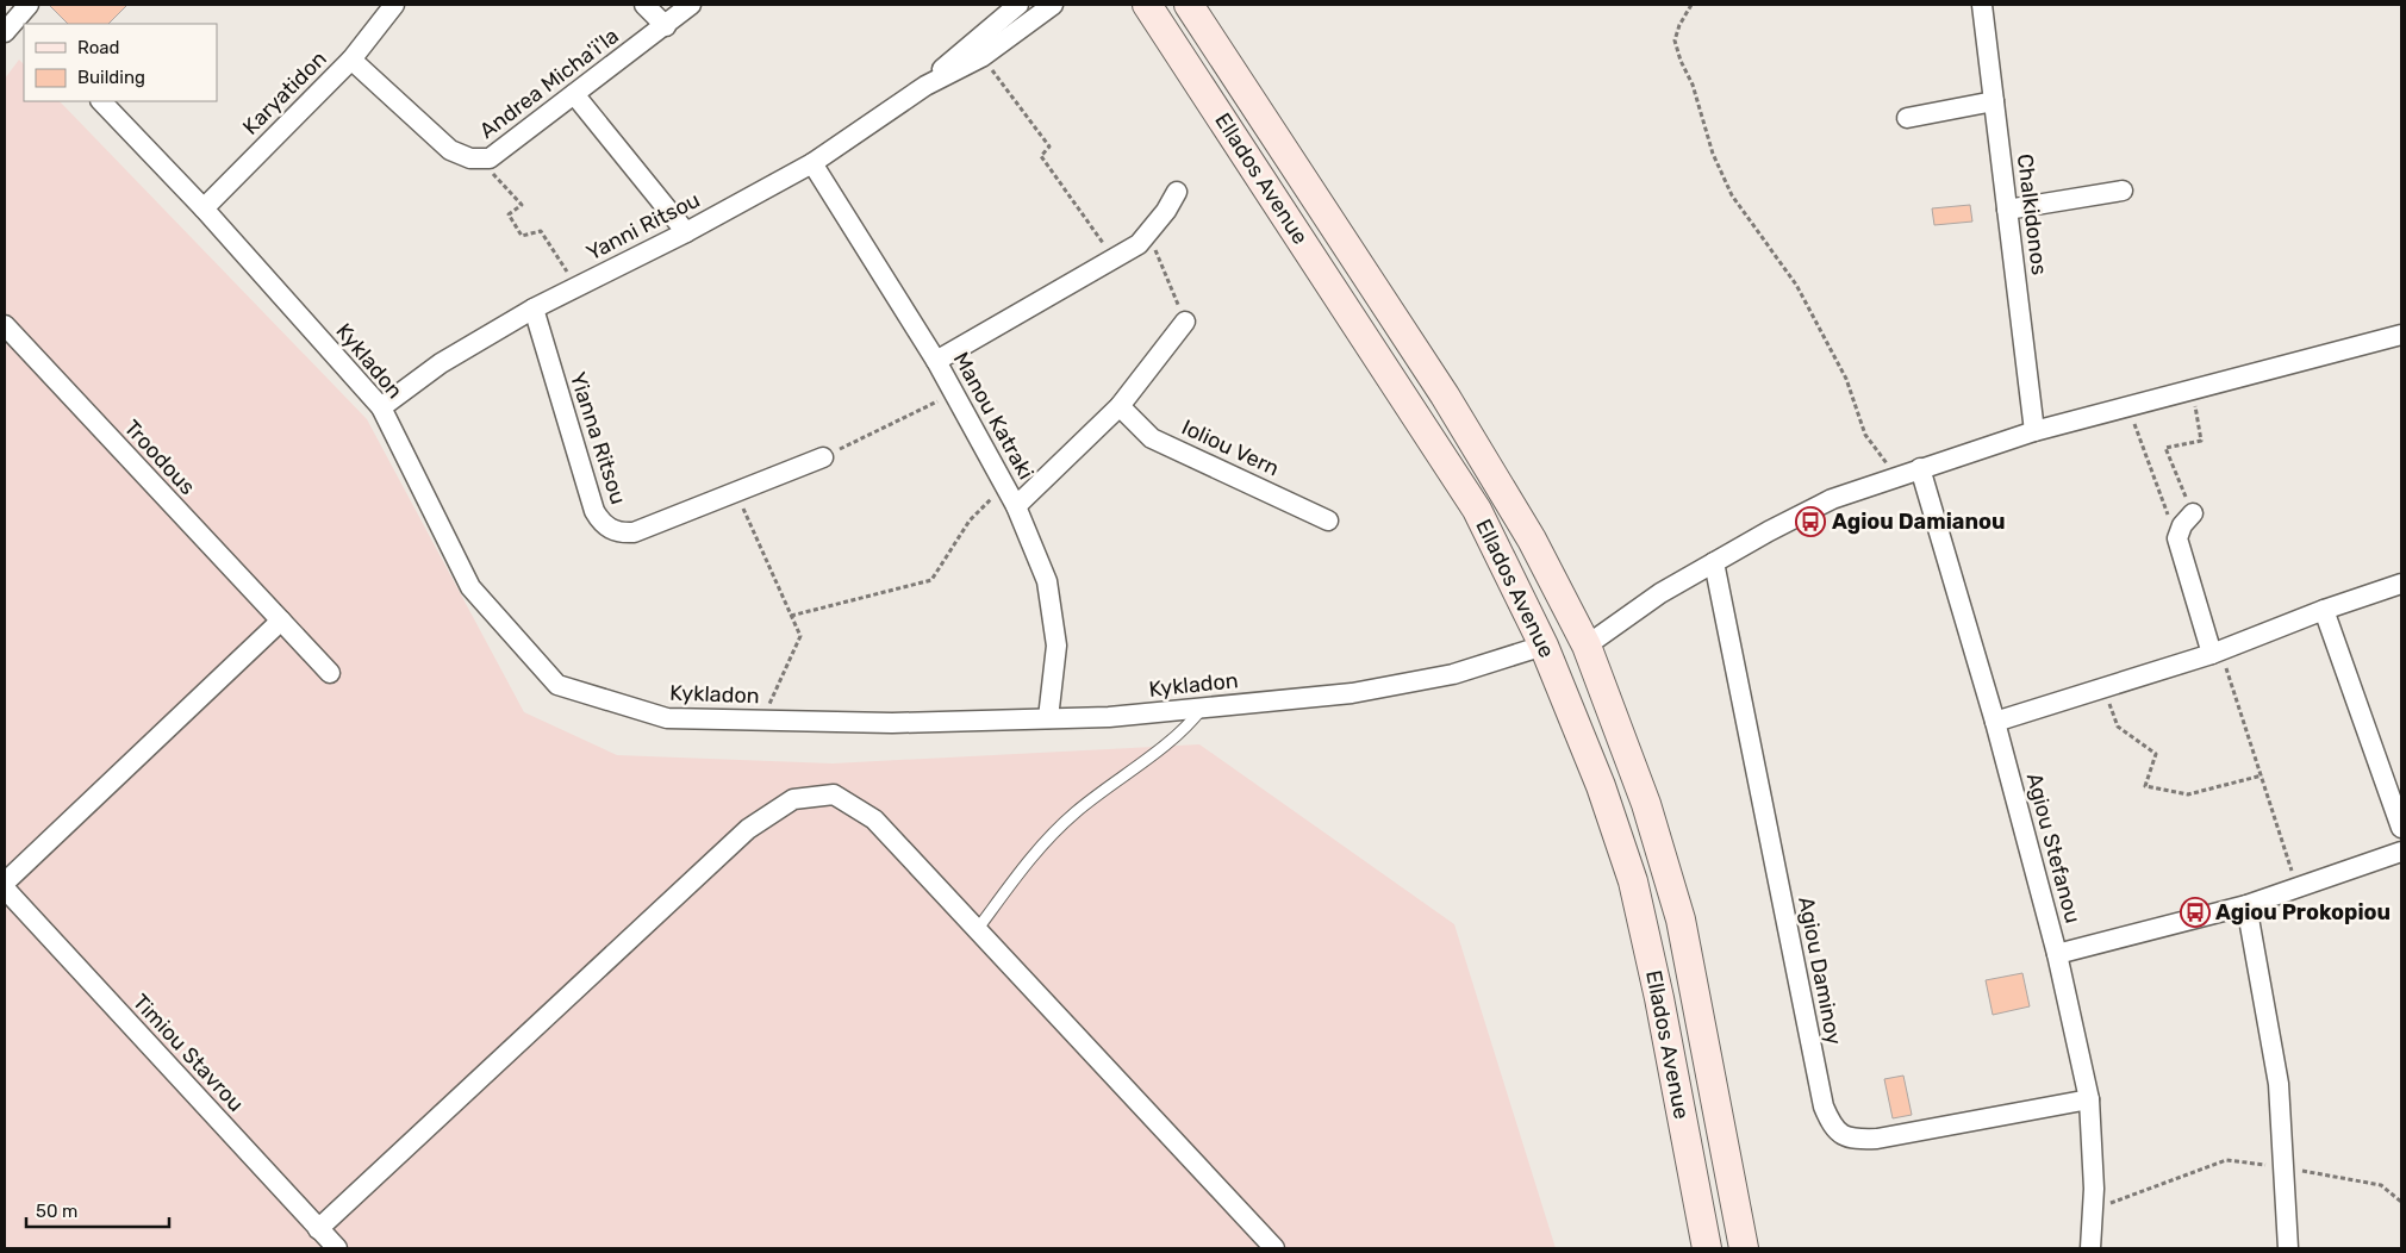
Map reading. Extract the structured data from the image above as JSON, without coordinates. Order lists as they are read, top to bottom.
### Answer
{
  "streets": {
    "main road": ["Ellados Avenue"],
    "street": [
      "Andrea Micha'i'la",
      "Karyatidon",
      "Chalkidonos",
      "Yanni Ritsou",
      "Kykladon",
      "Manou Katraki",
      "Yianna Ritsou",
      "Ioliou Vern",
      "Troodous",
      "Agiou Stefanou",
      "Agiou Daminoy",
      "Timiou Stavrou"
    ]
  },
  "crossings": [
    ["Andrea Micha'i'la", "Karyatidon"],
    ["Karyatidon", "Kykladon"],
    ["Ellados Avenue", "Kykladon"],
    ["Yanni Ritsou", "Kykladon"],
    ["Yanni Ritsou", "Manou Katraki"],
    ["Yanni Ritsou", "Yianna Ritsou"],
    ["Kykladon", "Manou Katraki"],
    ["Agiou Stefanou", "Agiou Daminoy"]
  ],
  "places": {
    "bus stop": ["Agiou Damianou", "Agiou Prokopiou"]
  },
  "legend": ["Road", "Building"],
  "scale_bar": "50 m"
}
